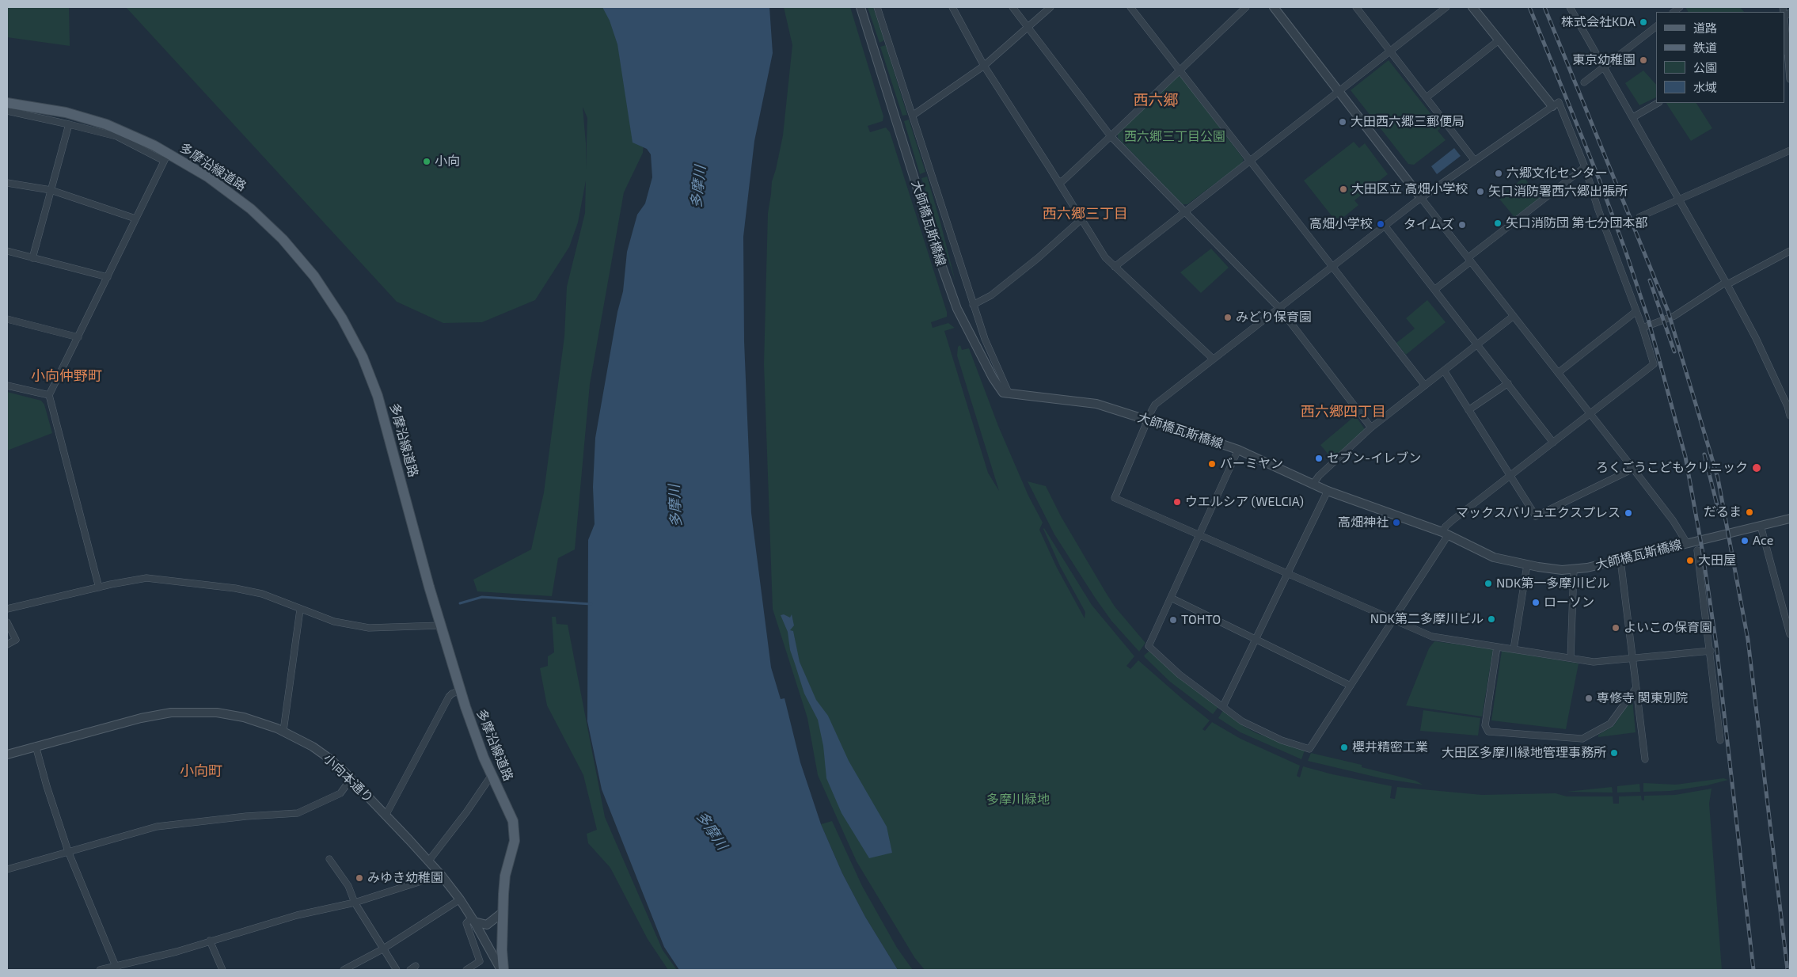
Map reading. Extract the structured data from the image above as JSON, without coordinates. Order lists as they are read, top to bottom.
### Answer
{
  "streets": {
    "main road": ["多摩沿線道路"],
    "street": ["大師橋瓦斯橋線", "小向本通り"]
  },
  "crossings": [
    ["多摩沿線道路", "小向本通り"]
  ],
  "districts": [
    "西六郷",
    "西六郷三丁目",
    "小向仲野町",
    "西六郷四丁目",
    "小向町"
  ],
  "water": ["多摩川"],
  "parks": ["西六郷三丁目公園", "多摩川緑地"],
  "places": [
    "株式会社KDA",
    "東京幼稚園",
    "大田西六郷三郵便局",
    "小向",
    "六郷文化センター",
    "大田区立 高畑小学校",
    "矢口消防署西六郷出張所",
    "矢口消防団 第七分団本部",
    "高畑小学校",
    "タイムズ",
    "みどり保育園",
    "セブン-イレブン",
    "バーミヤン",
    "ろくごうこどもクリニック",
    "ウエルシア (WELCIA)",
    "だるま",
    "マックスバリュエクスプレス",
    "高畑神社",
    "Ace",
    "大田屋",
    "NDK第一多摩川ビル",
    "ローソン",
    "NDK第二多摩川ビル",
    "TOHTO",
    "よいこの保育園",
    "専修寺 関東別院",
    "櫻井精密工業",
    "大田区多摩川緑地管理事務所",
    "みゆき幼稚園"
  ],
  "legend": [
    "道路",
    "鉄道",
    "公園",
    "水域"
  ]
}
